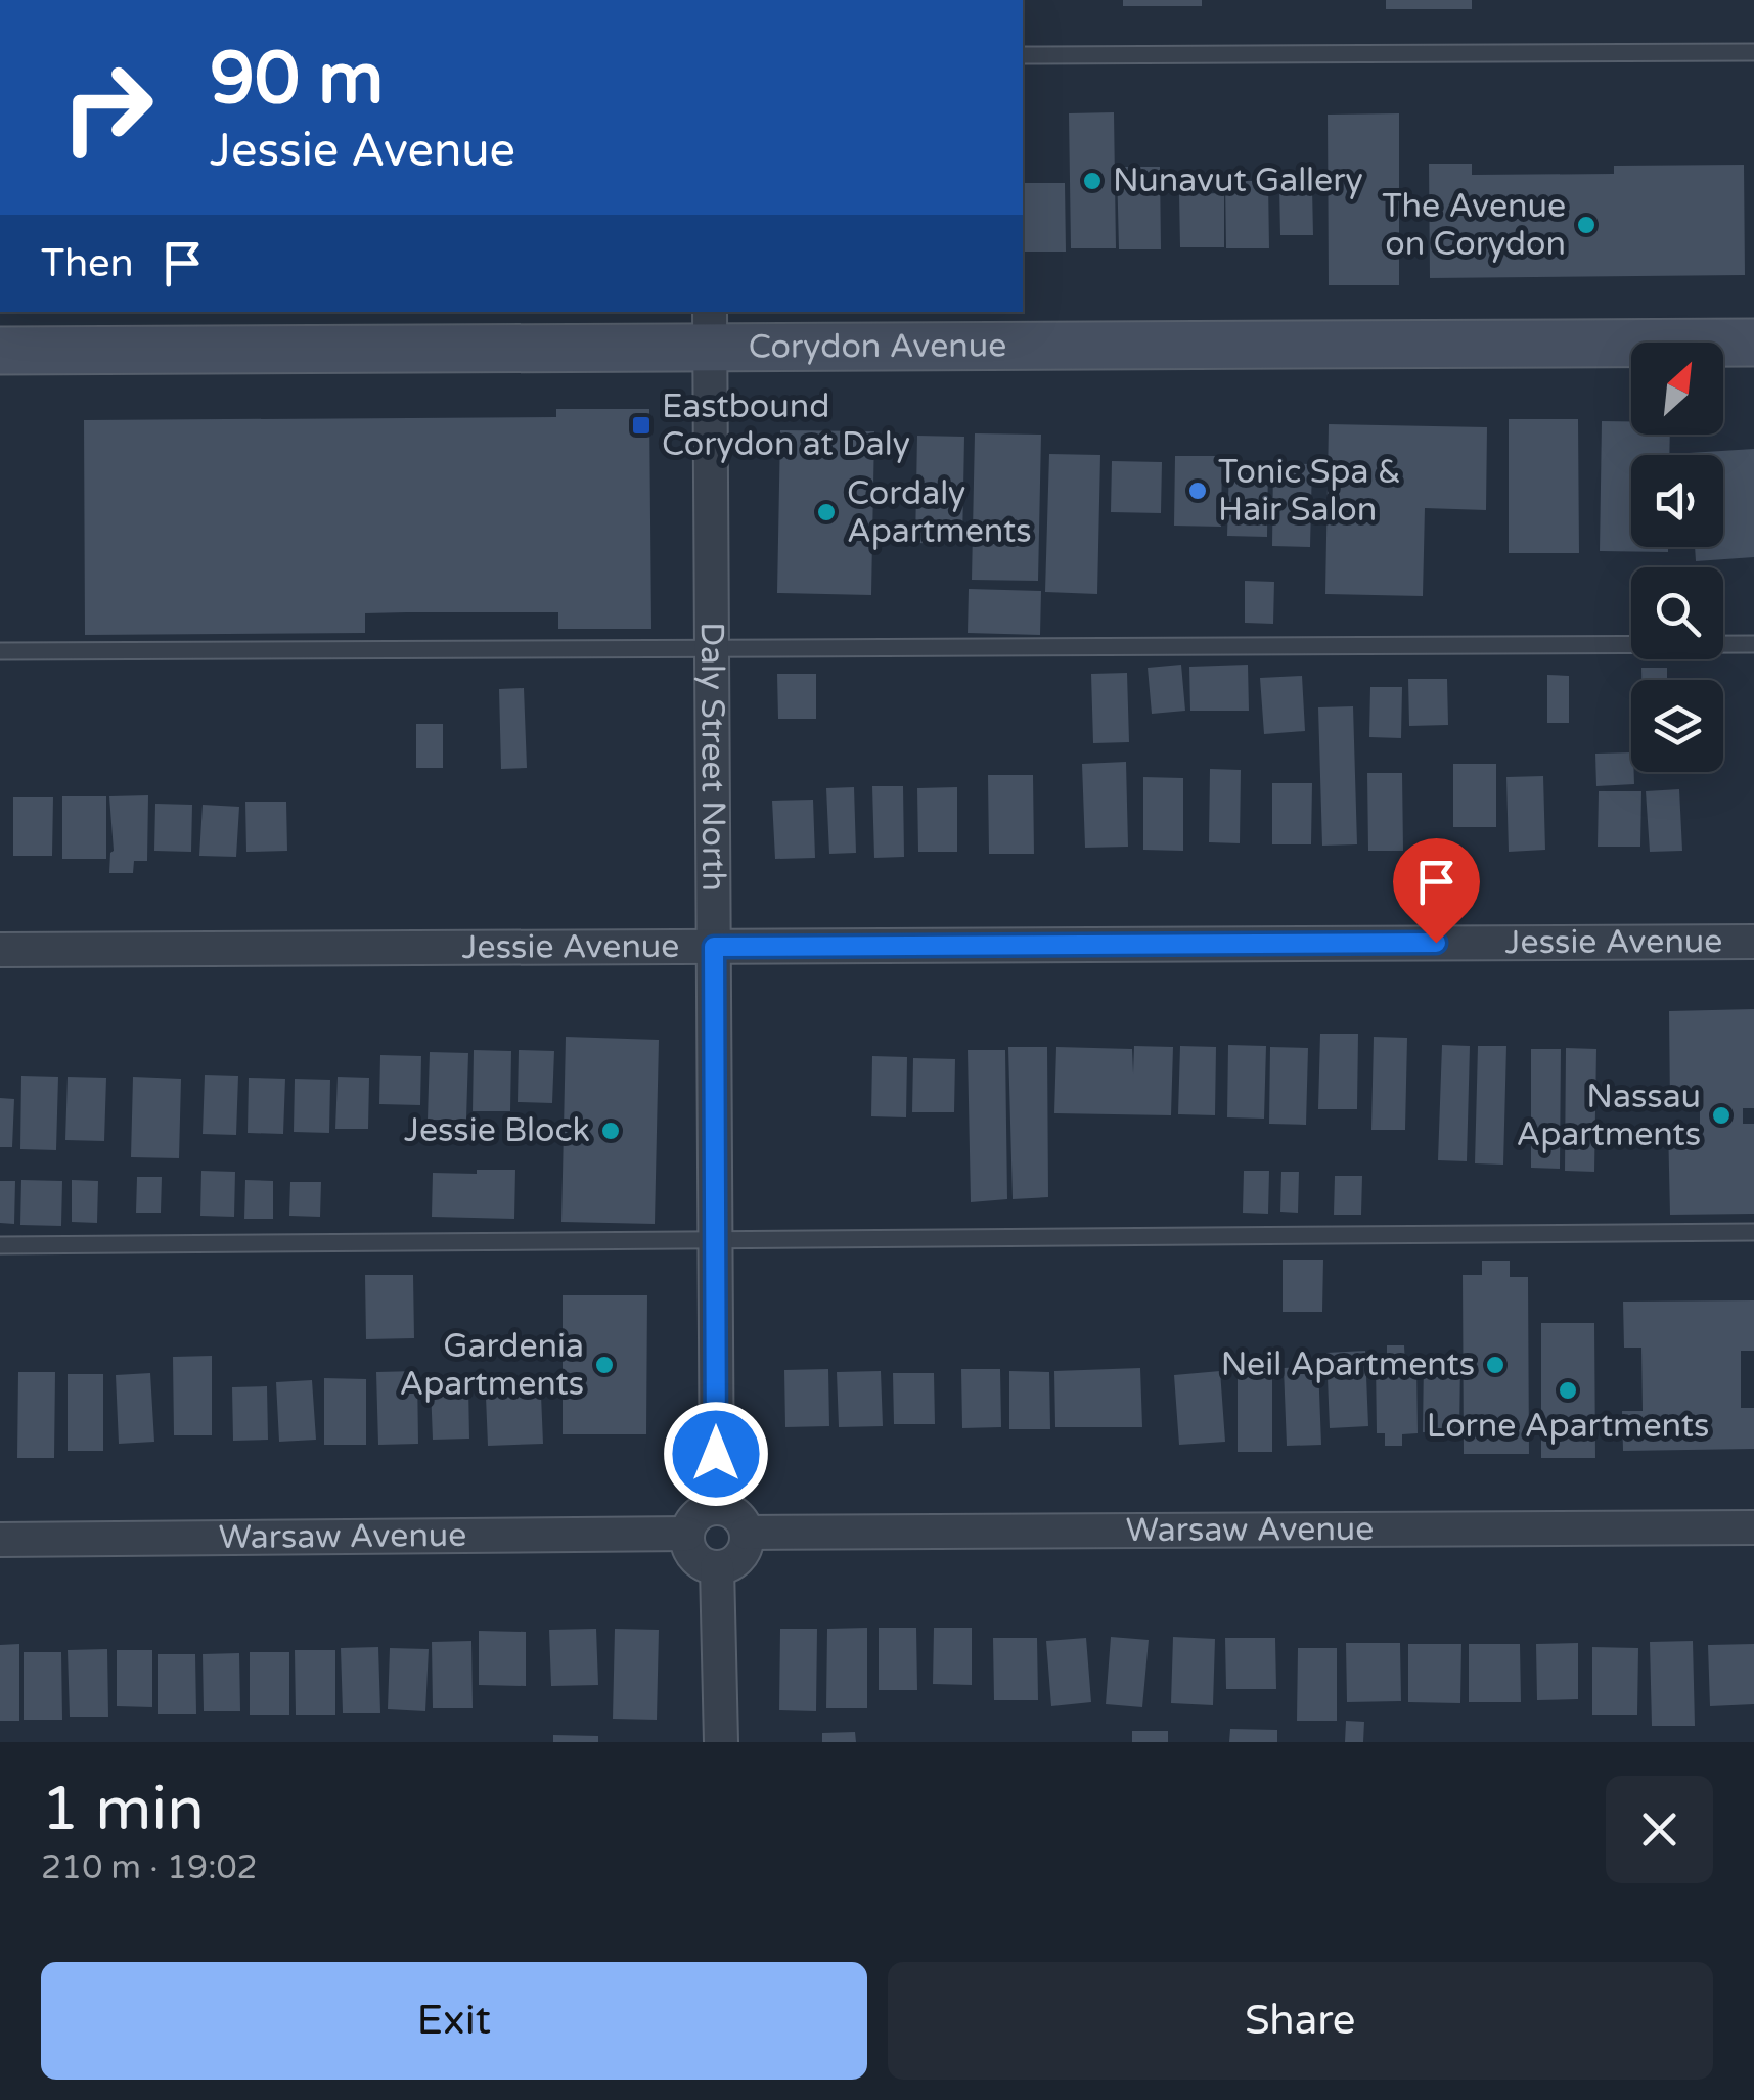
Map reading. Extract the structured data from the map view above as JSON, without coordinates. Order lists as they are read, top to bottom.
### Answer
{
  "streets": {
    "main road": ["Corydon Avenue"],
    "street": ["Daly Street North", "Jessie Avenue", "Warsaw Avenue"]
  },
  "crossings": [
    ["Corydon Avenue", "Daly Street North"],
    ["Daly Street North", "Jessie Avenue"],
    ["Daly Street North", "Warsaw Avenue"]
  ],
  "places": {
    "other": [
      "Nunavut Gallery",
      "The Avenue on Corydon",
      "Tonic Spa & Hair Salon",
      "Cordaly Apartments",
      "Nassau Apartments",
      "Jessie Block",
      "Gardenia Apartments",
      "Neil Apartments",
      "Lorne Apartments"
    ],
    "transit": ["Eastbound Corydon at Daly"]
  },
  "north": "top right",
  "page": {
    "turn": ["90 m", "Jessie Avenue"],
    "then": "Then",
    "heading": ["1 min", "210 m · 19:02"],
    "buttons": ["Exit", "Share"]
  }
}
